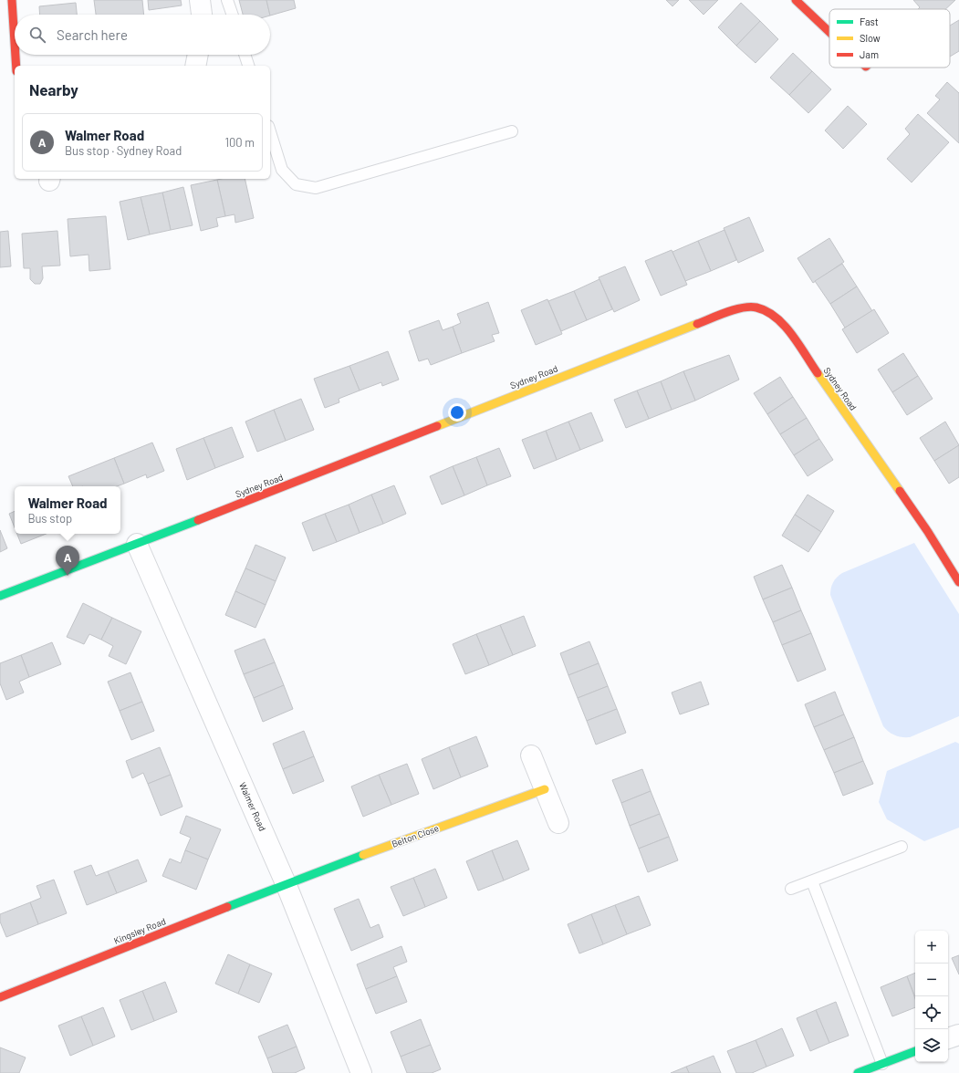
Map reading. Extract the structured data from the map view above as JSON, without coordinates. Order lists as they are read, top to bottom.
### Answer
{
  "streets": {
    "street": [
      "Sydney Road",
      "Walmer Road",
      "Belton Close",
      "Kingsley Road"
    ]
  },
  "crossings": [
    ["Sydney Road", "Walmer Road"],
    ["Walmer Road", "Belton Close"],
    ["Walmer Road", "Kingsley Road"],
    ["Belton Close", "Kingsley Road"]
  ],
  "legend": ["Fast", "Slow", "Jam"],
  "page": {
    "search": "Search here",
    "heading": "Nearby",
    "list": [
      {
        "mark": "A",
        "name": "Walmer Road",
        "note": "Bus stop · Sydney Road",
        "value": "100 m"
      }
    ],
    "popup": ["Walmer Road", "Bus stop"],
    "pins": "A",
    "map_buttons": ["+", "−"]
  }
}
